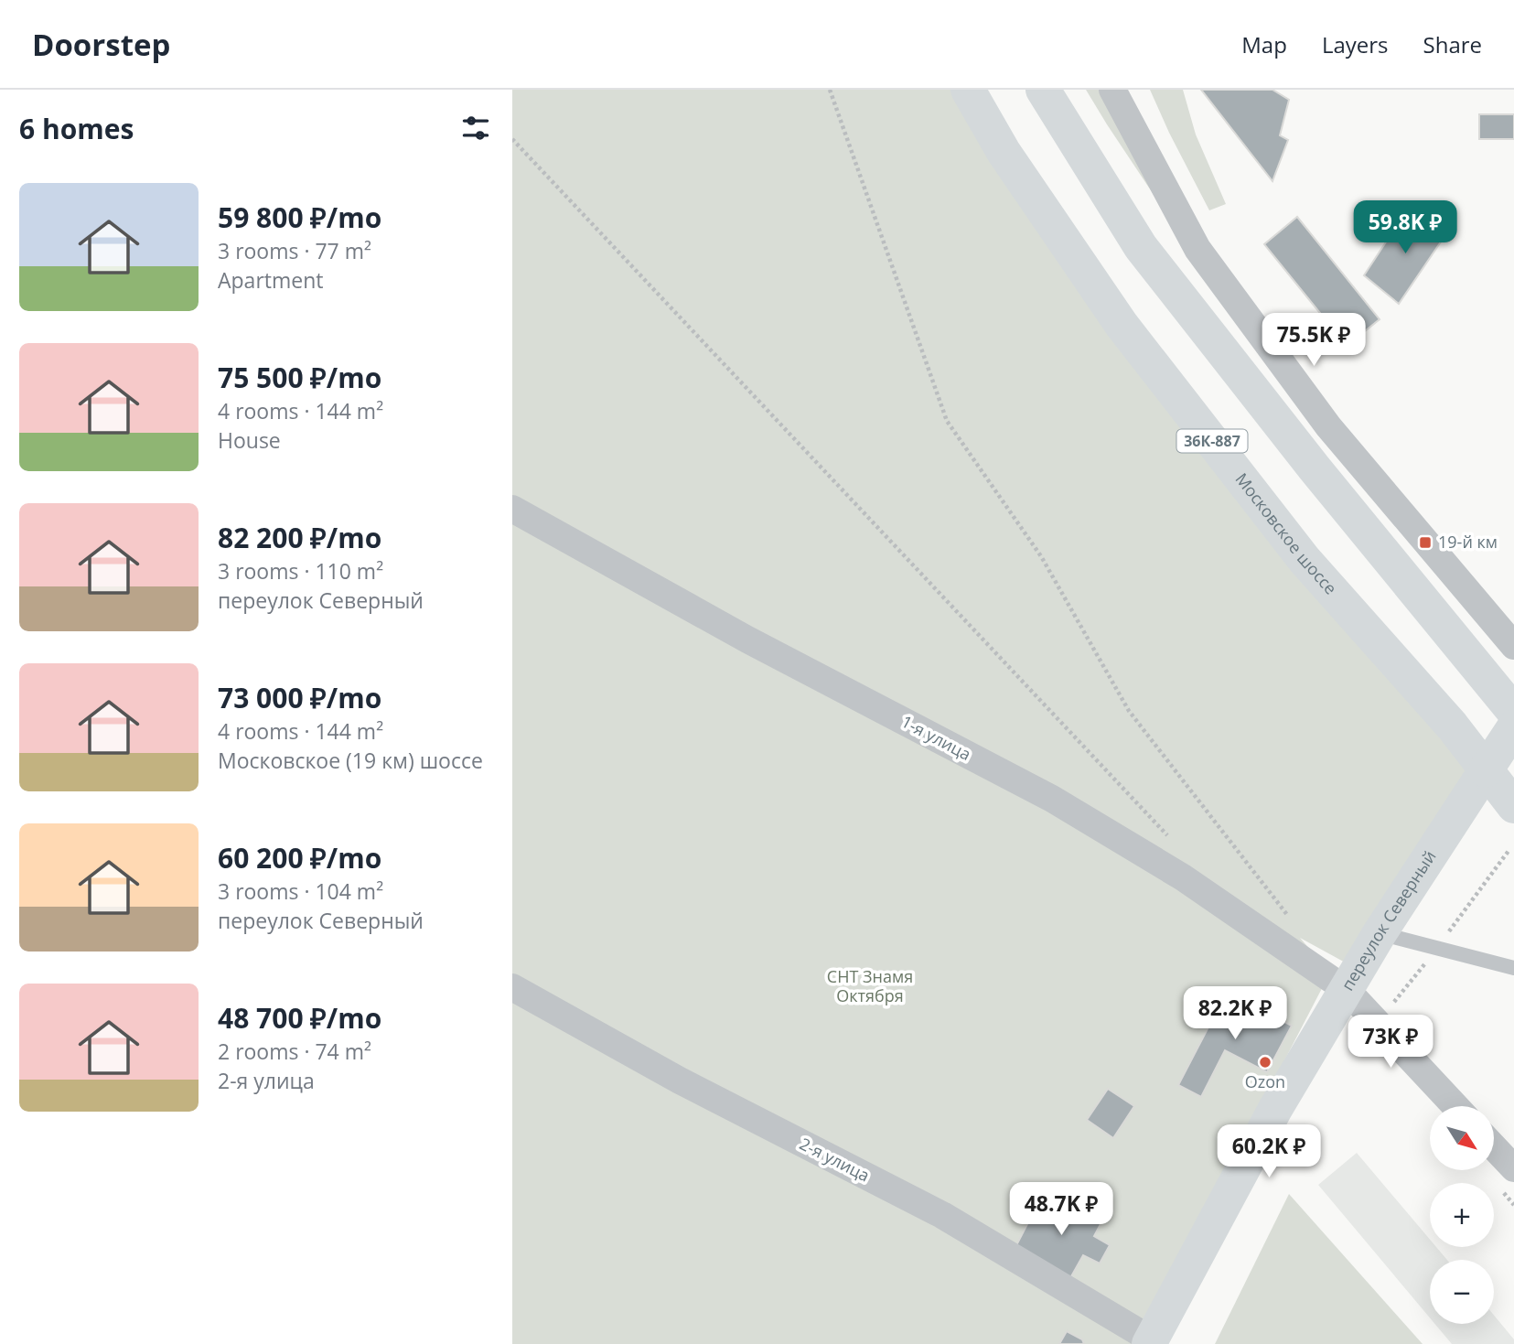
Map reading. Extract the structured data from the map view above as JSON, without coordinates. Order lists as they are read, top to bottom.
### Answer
{
  "streets": {
    "main road": ["36К-887", "Московское шоссе", "переулок Северный"],
    "street": ["1-я улица", "2-я улица"]
  },
  "crossings": [
    ["Московское шоссе", "переулок Северный"],
    ["1-я улица", "переулок Северный"],
    ["переулок Северный", "2-я улица"]
  ],
  "parks": ["СНТ Знамя Октября"],
  "places": {
    "transit": ["19-й км"],
    "other": ["Ozon"]
  },
  "north": "bottom right",
  "page": {
    "header": "Doorstep",
    "nav": ["Map", "Layers", "Share"],
    "heading": "6 homes",
    "list": [
      {
        "name": "59 800 ₽/mo",
        "note": "3 rooms · 77 m² · Apartment"
      },
      {
        "name": "75 500 ₽/mo",
        "note": "4 rooms · 144 m² · House"
      },
      {
        "name": "82 200 ₽/mo",
        "note": "3 rooms · 110 m² · переулок Северный"
      },
      {
        "name": "73 000 ₽/mo",
        "note": "4 rooms · 144 m² · Московское (19 км) шоссе"
      },
      {
        "name": "60 200 ₽/mo",
        "note": "3 rooms · 104 m² · переулок Северный"
      },
      {
        "name": "48 700 ₽/mo",
        "note": "2 rooms · 74 m² · 2-я улица"
      }
    ],
    "price": [
      "59.8K ₽",
      "75.5K ₽",
      "82.2K ₽",
      "73K ₽",
      "60.2K ₽",
      "48.7K ₽"
    ],
    "map_buttons": ["+", "−"]
  }
}
